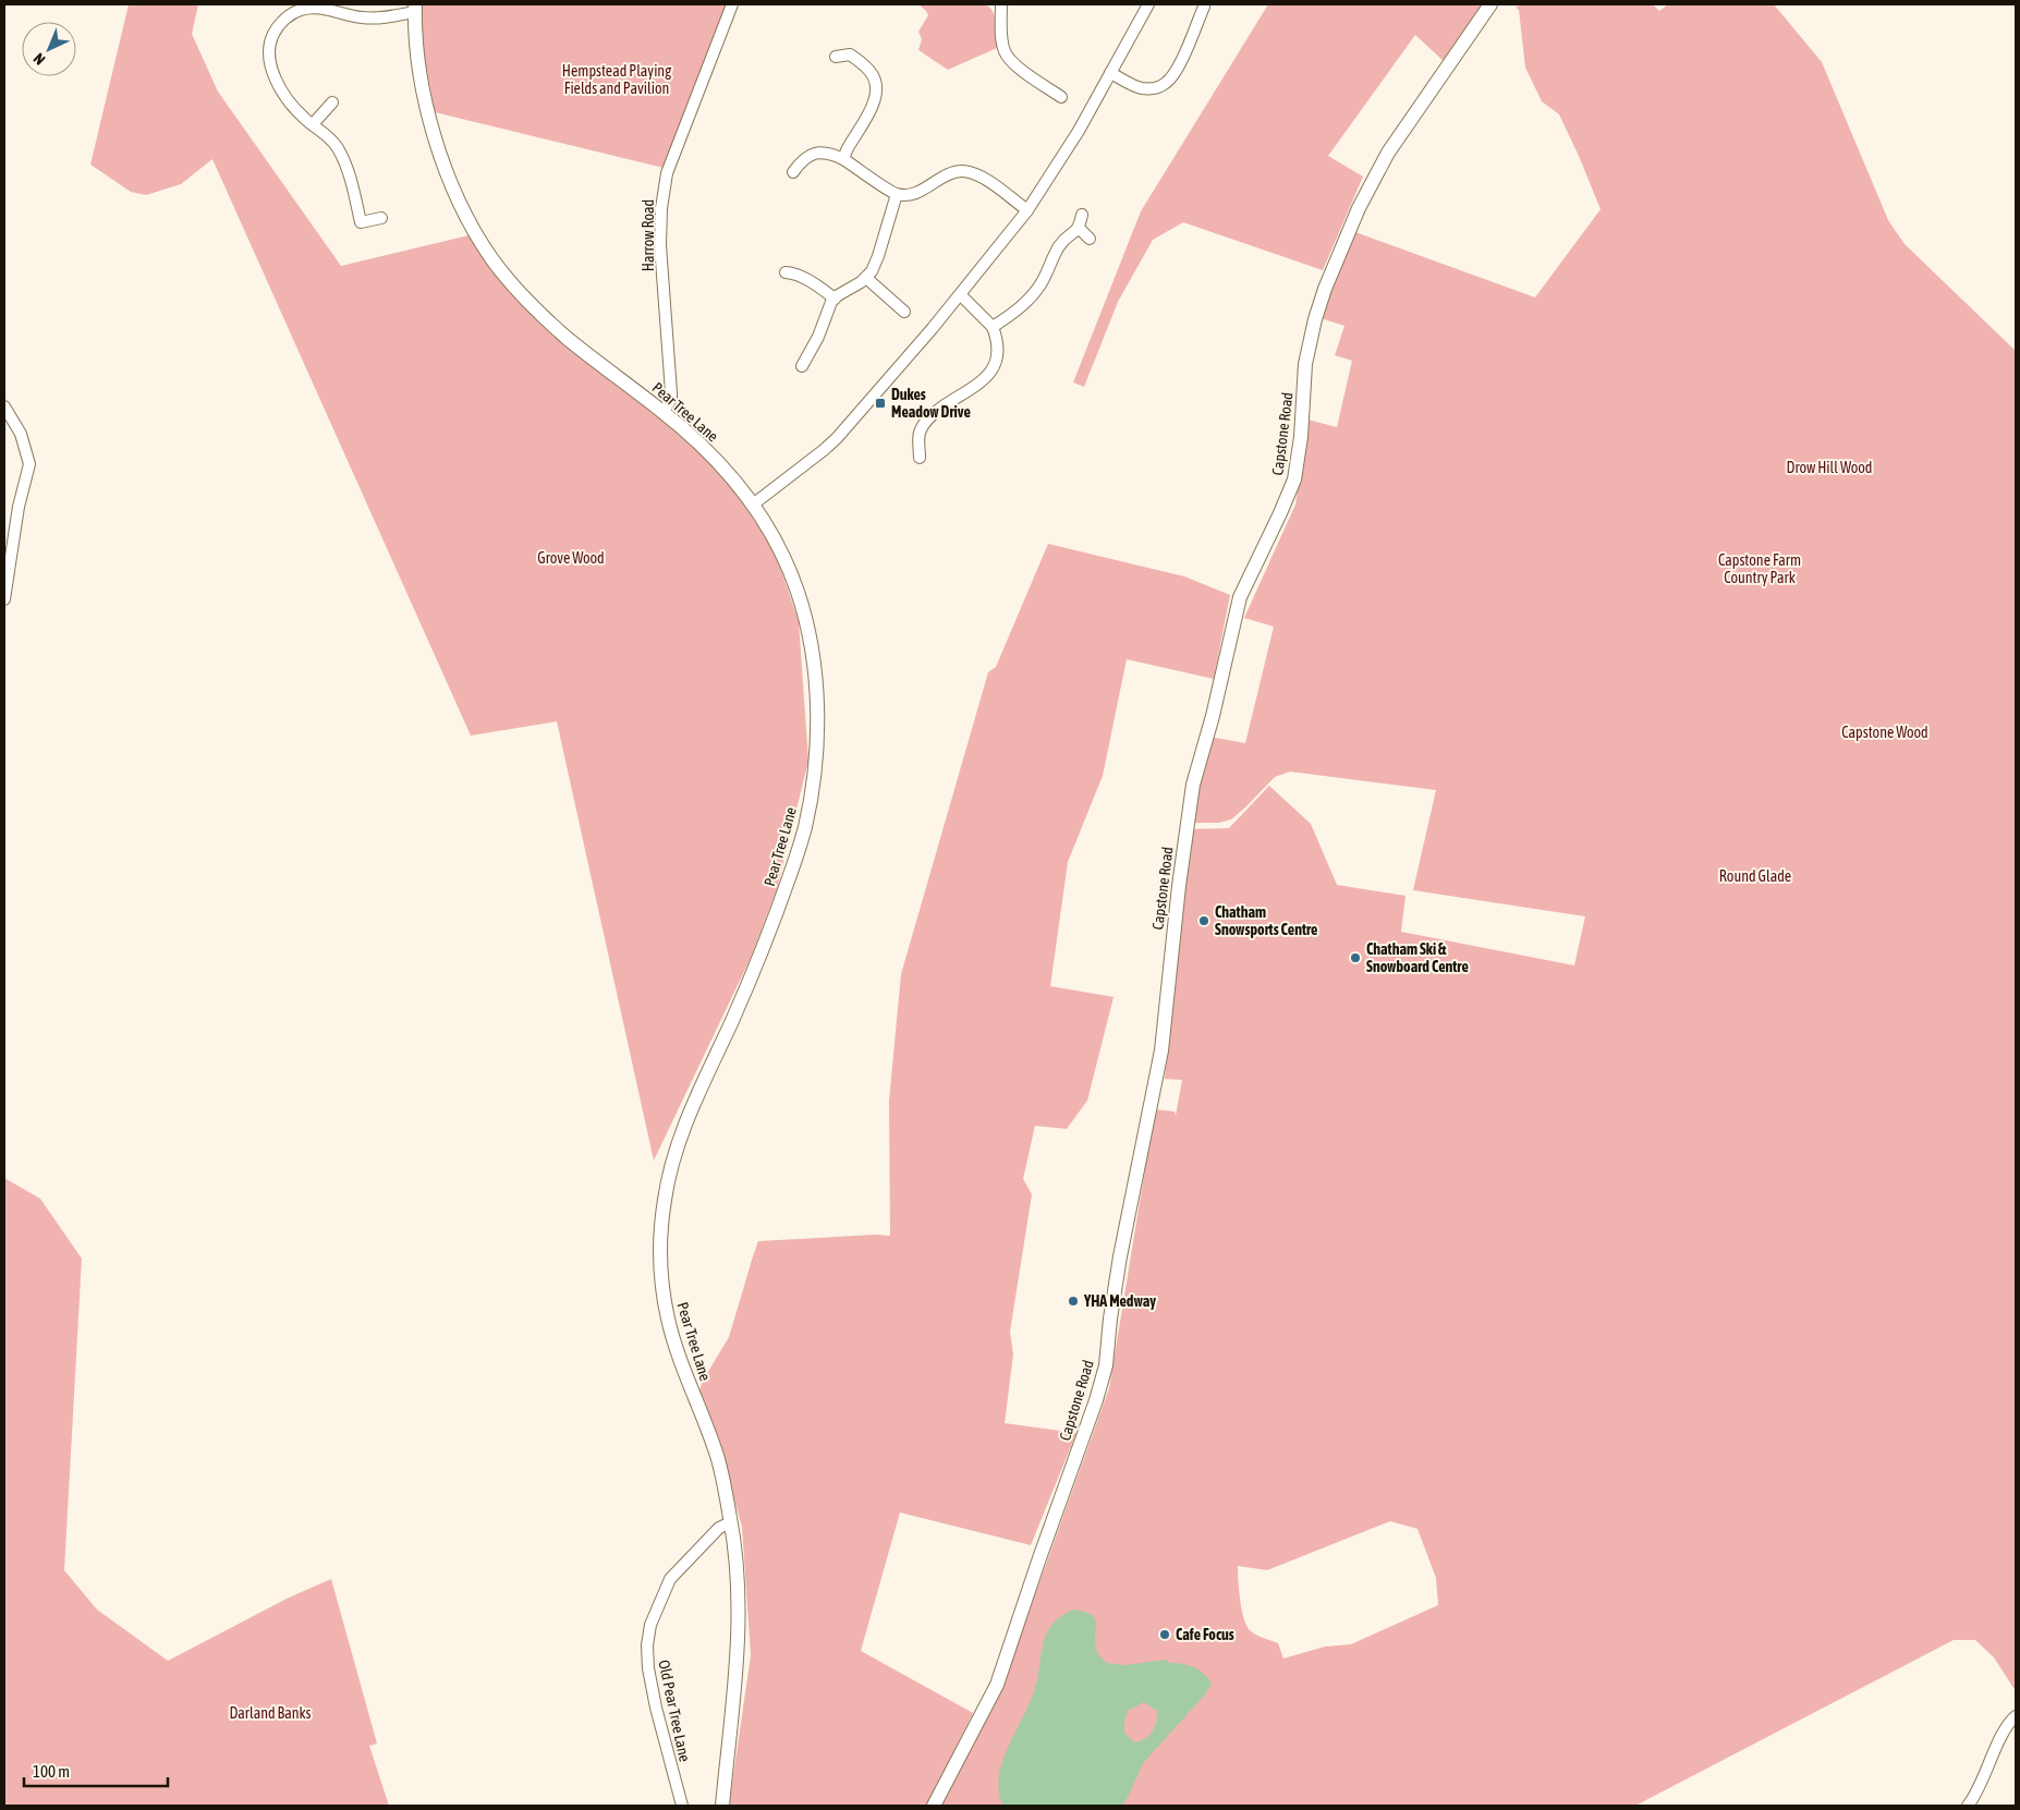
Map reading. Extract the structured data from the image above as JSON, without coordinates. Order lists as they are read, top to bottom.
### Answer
{
  "streets": {
    "street": [
      "Harrow Road",
      "Pear Tree Lane",
      "Capstone Road",
      "Old Pear Tree Lane"
    ]
  },
  "crossings": [
    ["Harrow Road", "Pear Tree Lane"],
    ["Pear Tree Lane", "Old Pear Tree Lane"]
  ],
  "parks": [
    "Hempstead Playing Fields and Pavilion",
    "Drow Hill Wood",
    "Grove Wood",
    "Capstone Farm Country Park",
    "Capstone Wood",
    "Round Glade",
    "Darland Banks"
  ],
  "places": {
    "transit": ["Dukes Meadow Drive"],
    "other": [
      "Chatham Snowsports Centre",
      "Chatham Ski & Snowboard Centre",
      "YHA Medway",
      "Cafe Focus"
    ]
  },
  "scale_bar": "100 m",
  "north": "bottom left"
}
